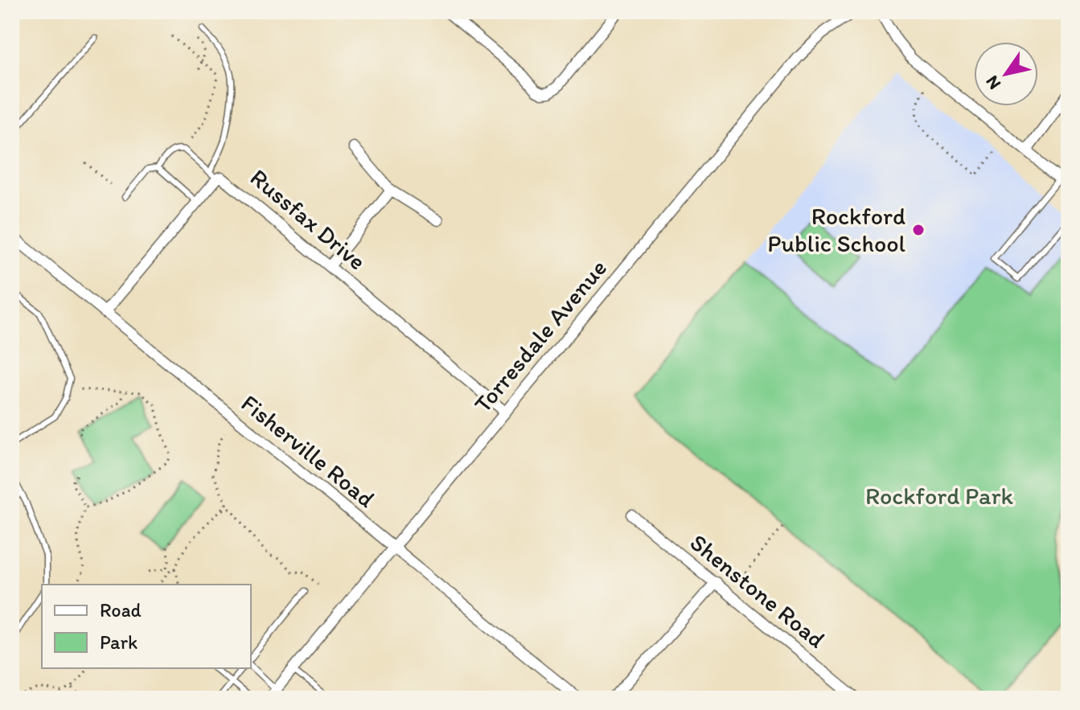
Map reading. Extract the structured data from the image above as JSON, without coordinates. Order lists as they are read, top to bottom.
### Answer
{
  "streets": {
    "street": [
      "Russfax Drive",
      "Torresdale Avenue",
      "Fisherville Road",
      "Shenstone Road"
    ]
  },
  "crossings": [
    ["Russfax Drive", "Torresdale Avenue"],
    ["Russfax Drive", "Fisherville Road"],
    ["Torresdale Avenue", "Fisherville Road"]
  ],
  "parks": ["Rockford Park"],
  "places": ["Rockford Public School"],
  "legend": ["Road", "Park"],
  "north": "bottom left"
}
